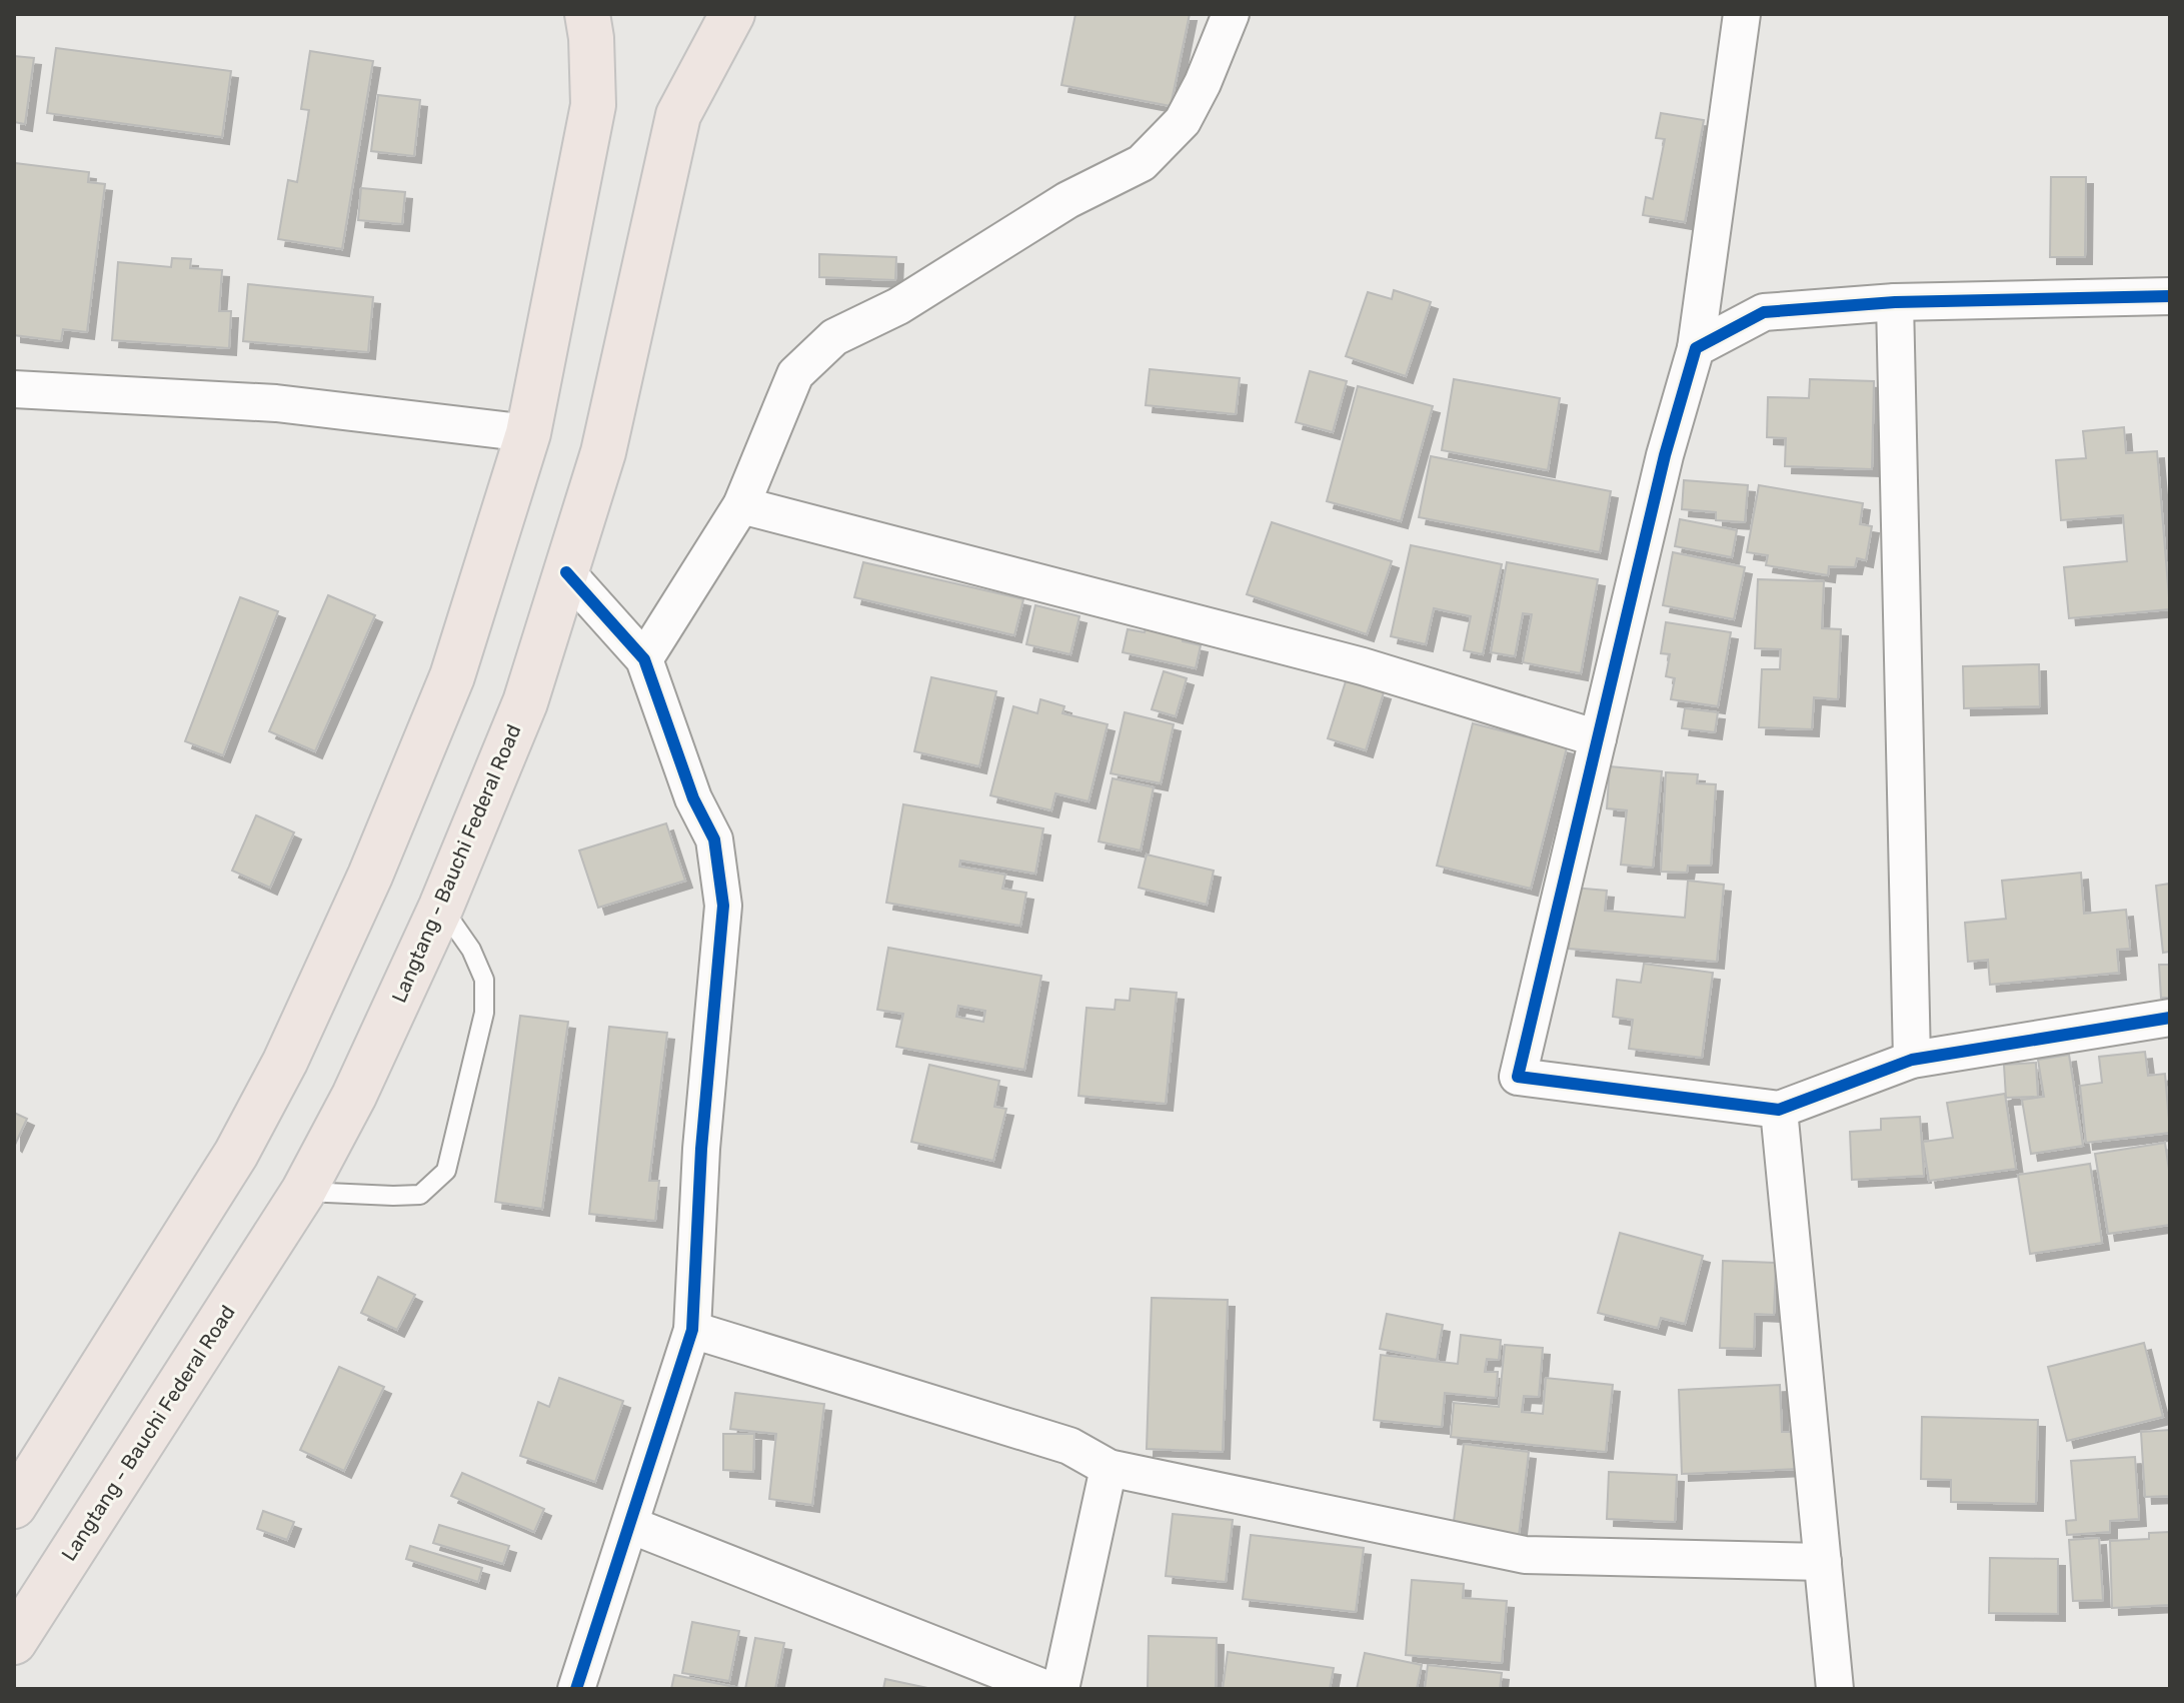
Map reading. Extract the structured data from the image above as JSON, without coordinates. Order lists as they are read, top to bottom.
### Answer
{
  "streets": {
    "main road": ["Langtang - Bauchi Federal Road"]
  }
}
